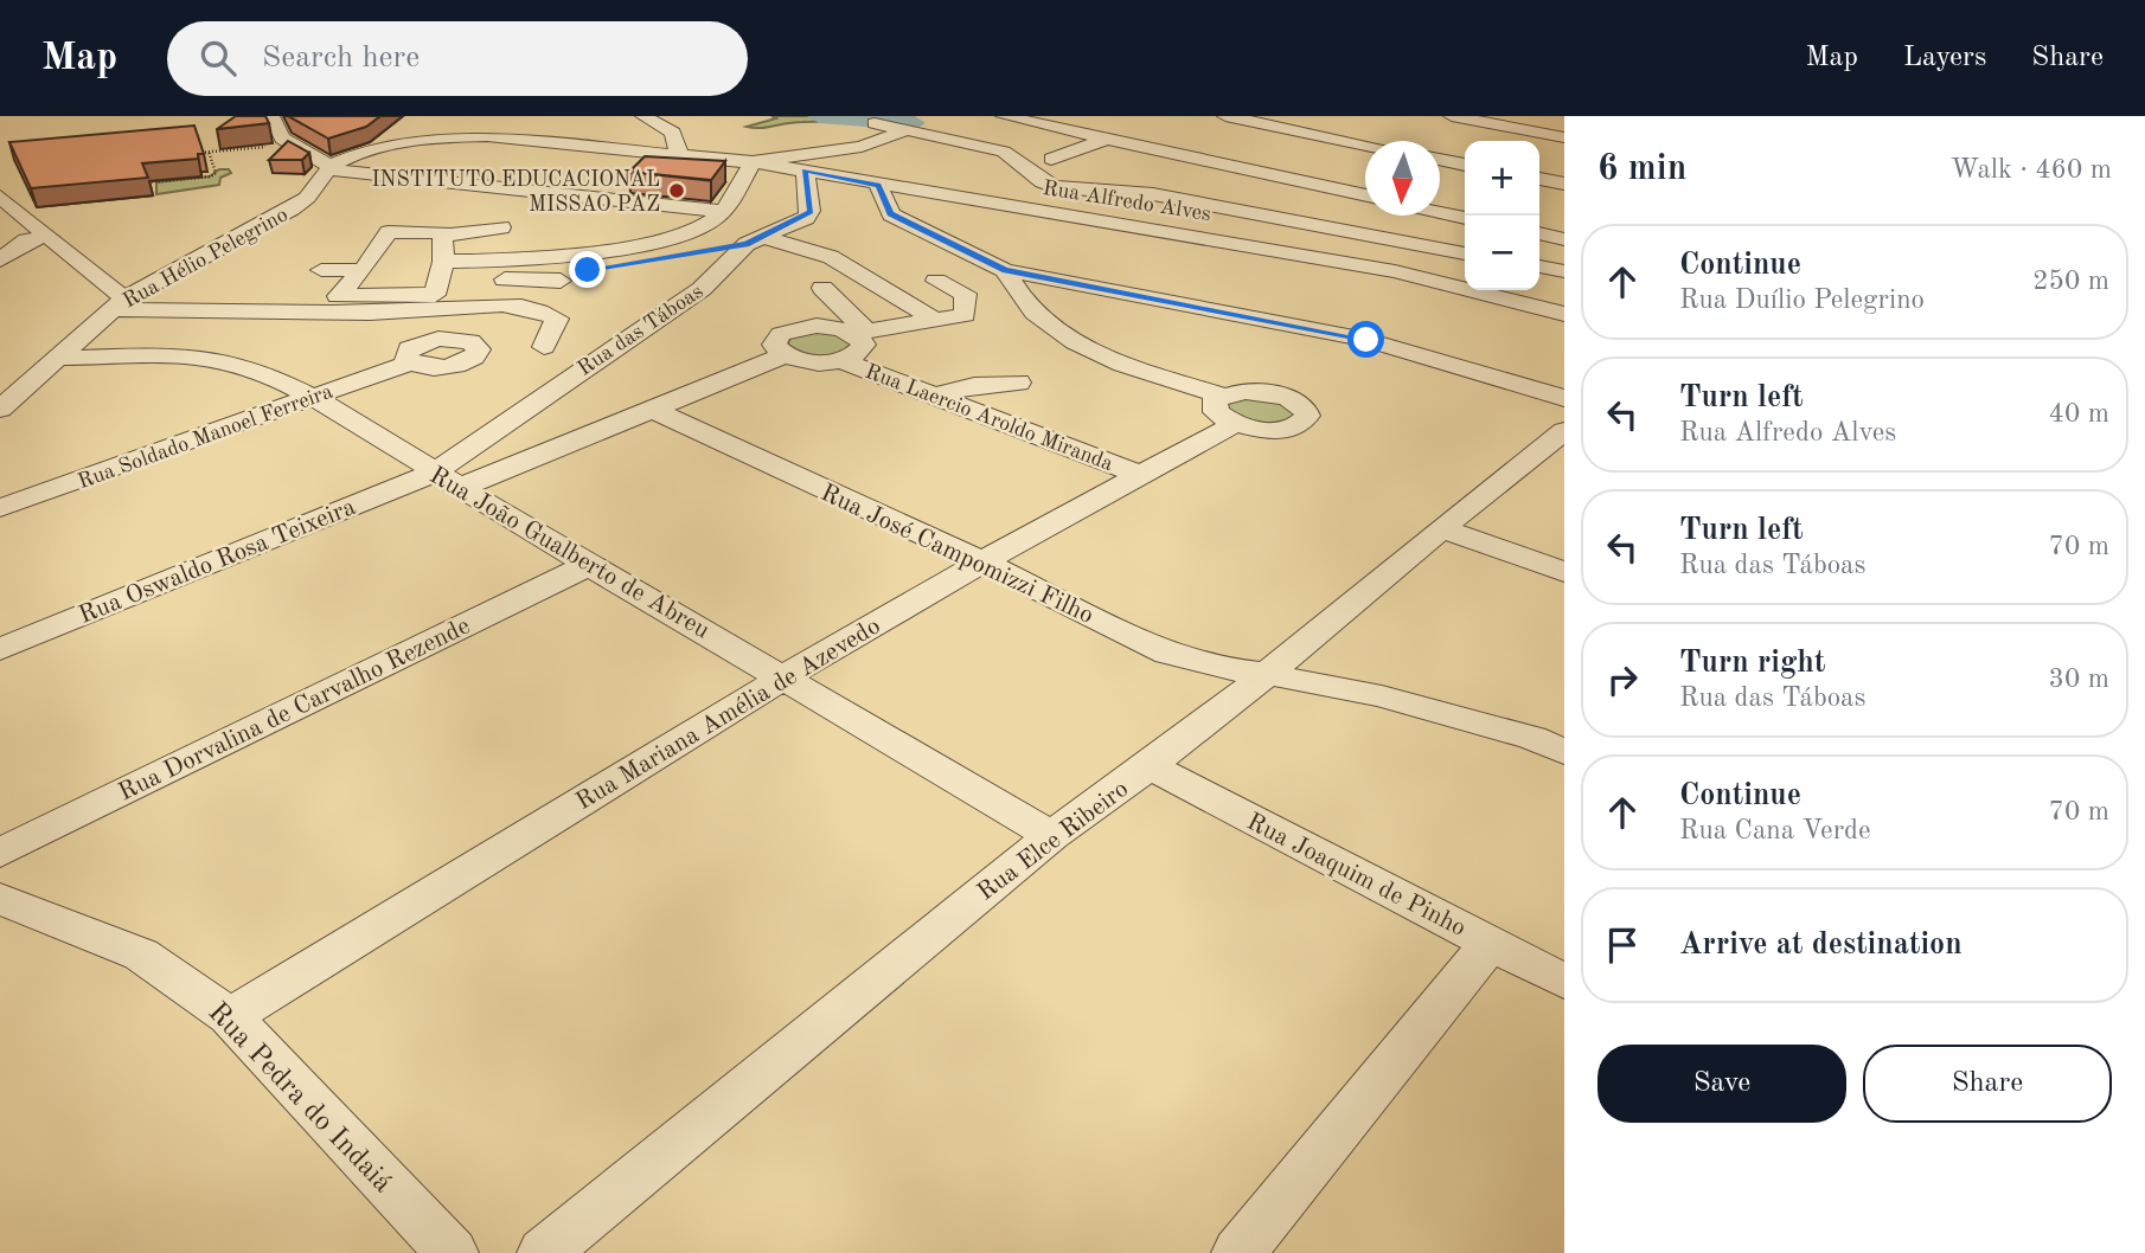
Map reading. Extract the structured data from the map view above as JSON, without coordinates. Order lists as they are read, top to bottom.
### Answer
{
  "streets": {
    "street": [
      "Rua Alfredo Alves",
      "Rua Hélio Pelegrino",
      "Rua das Táboas",
      "Rua Laercio Aroldo Miranda",
      "Rua Soldado Manoel Ferreira",
      "Rua João Gualberto de Abreu",
      "Rua José Campomizzi Filho",
      "Rua Oswaldo Rosa Teixeira",
      "Rua Dorvalina de Carvalho Rezende",
      "Rua Mariana Amélia de Azevedo",
      "Rua Elce Ribeiro",
      "Rua Joaquim de Pinho",
      "Rua Pedra do Indaiá"
    ]
  },
  "crossings": [
    ["Rua Alfredo Alves", "Rua Hélio Pelegrino"],
    ["Rua Hélio Pelegrino", "Rua João Gualberto de Abreu"],
    ["Rua das Táboas", "Rua João Gualberto de Abreu"],
    ["Rua das Táboas", "Rua Oswaldo Rosa Teixeira"],
    ["Rua Laercio Aroldo Miranda", "Rua Mariana Amélia de Azevedo"],
    ["Rua Soldado Manoel Ferreira", "Rua João Gualberto de Abreu"],
    ["Rua João Gualberto de Abreu", "Rua Oswaldo Rosa Teixeira"],
    ["Rua João Gualberto de Abreu", "Rua Dorvalina de Carvalho Rezende"],
    ["Rua João Gualberto de Abreu", "Rua Mariana Amélia de Azevedo"],
    ["Rua João Gualberto de Abreu", "Rua Elce Ribeiro"],
    ["Rua José Campomizzi Filho", "Rua Mariana Amélia de Azevedo"],
    ["Rua José Campomizzi Filho", "Rua Elce Ribeiro"],
    ["Rua Mariana Amélia de Azevedo", "Rua Pedra do Indaiá"],
    ["Rua Elce Ribeiro", "Rua Joaquim de Pinho"]
  ],
  "places": ["INSTITUTO EDUCACIONAL MISSAO PAZ"],
  "north": "bottom",
  "page": {
    "header": "Map",
    "search": "Search here",
    "nav": ["Map", "Layers", "Share"],
    "heading": ["6 min", "Walk · 460 m"],
    "map_buttons": ["+", "−"],
    "list": [
      ["Continue", "Rua Duílio Pelegrino", "250 m"],
      ["Turn left", "Rua Alfredo Alves", "40 m"],
      ["Turn left", "Rua das Táboas", "70 m"],
      ["Turn right", "Rua das Táboas", "30 m"],
      ["Continue", "Rua Cana Verde", "70 m"],
      "Arrive at destination"
    ],
    "buttons": ["Save", "Share"]
  }
}
